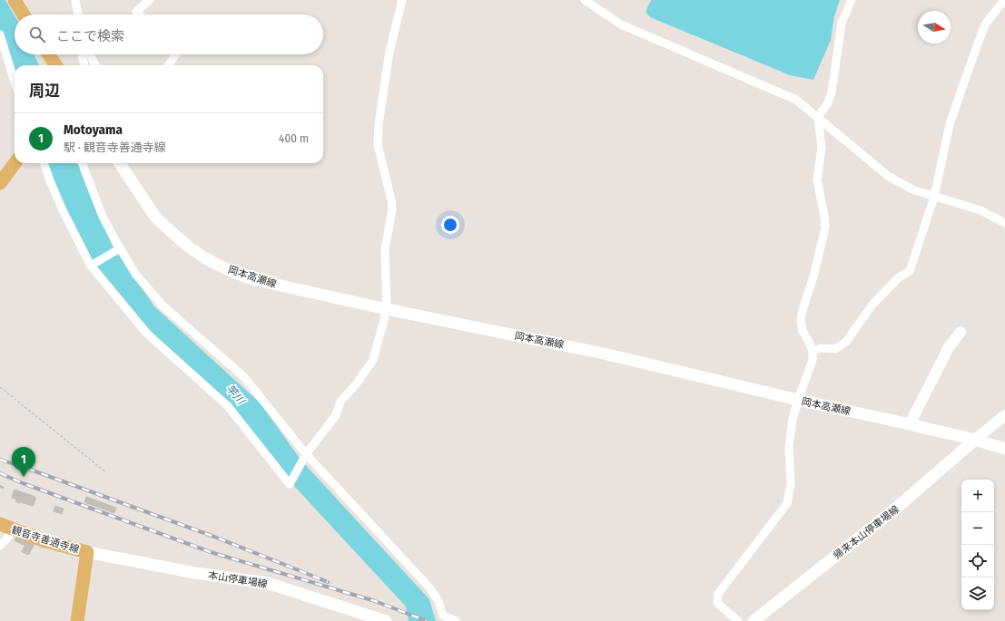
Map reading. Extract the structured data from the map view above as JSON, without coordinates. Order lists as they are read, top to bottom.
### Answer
{
  "streets": {
    "main road": [
      "岡本高瀬線",
      "帰来本山停車場線",
      "観音寺善通寺線",
      "本山停車場線"
    ]
  },
  "crossings": [
    ["岡本高瀬線", "帰来本山停車場線"],
    ["観音寺善通寺線", "本山停車場線"]
  ],
  "water": ["竿川"],
  "north": "right",
  "page": {
    "search": "ここで検索",
    "heading": "周辺",
    "list": [
      {
        "mark": "1",
        "name": "Motoyama",
        "note": "駅 · 観音寺善通寺線",
        "value": "400 m"
      }
    ],
    "pins": "1",
    "map_buttons": ["+", "−"]
  }
}
